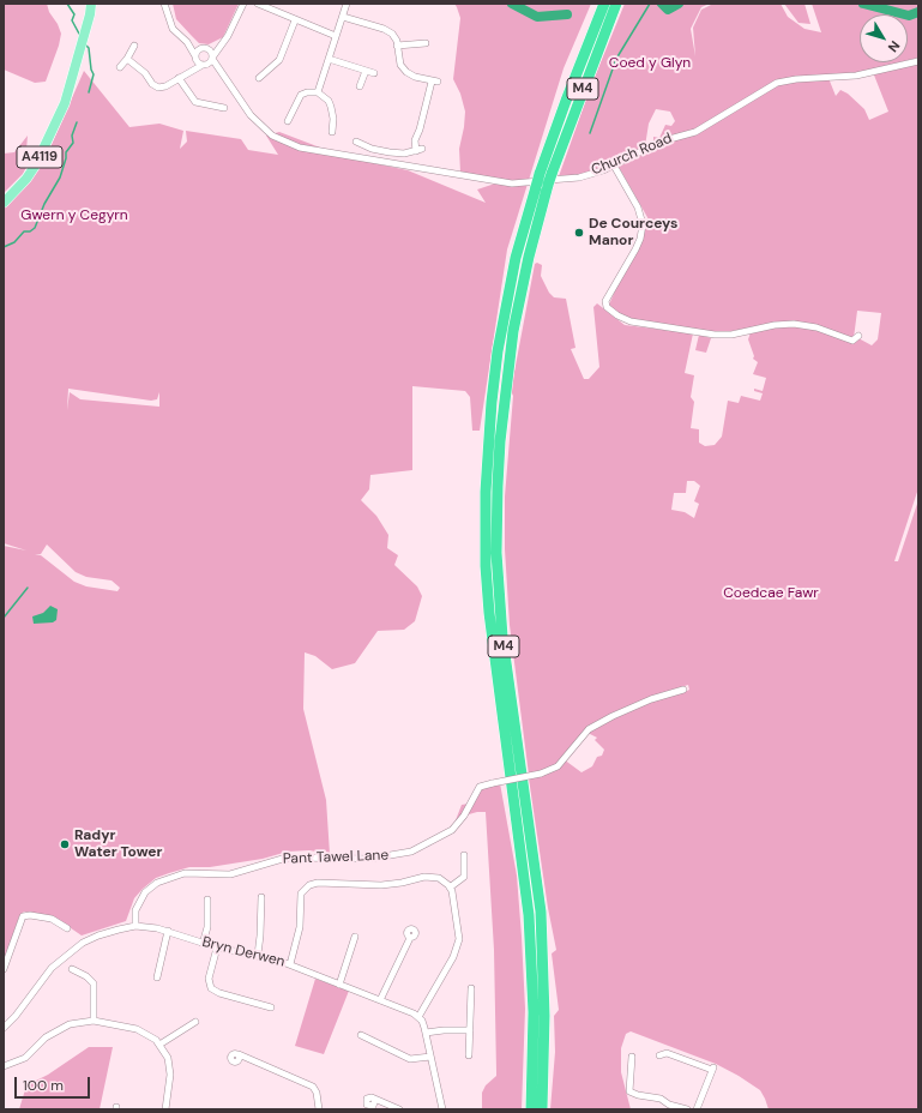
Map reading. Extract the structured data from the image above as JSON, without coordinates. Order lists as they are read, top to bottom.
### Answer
{
  "streets": {
    "highway": ["M4"],
    "main road": ["A4119"],
    "street": ["Church Road", "Pant Tawel Lane", "Bryn Derwen"]
  },
  "crossings": [
    ["Pant Tawel Lane", "Bryn Derwen"]
  ],
  "parks": ["Coed y Glyn", "Gwern y Cegyrn", "Coedcae Fawr"],
  "places": ["De Courceys Manor", "Radyr Water Tower"],
  "scale_bar": "100 m",
  "north": "bottom right"
}
